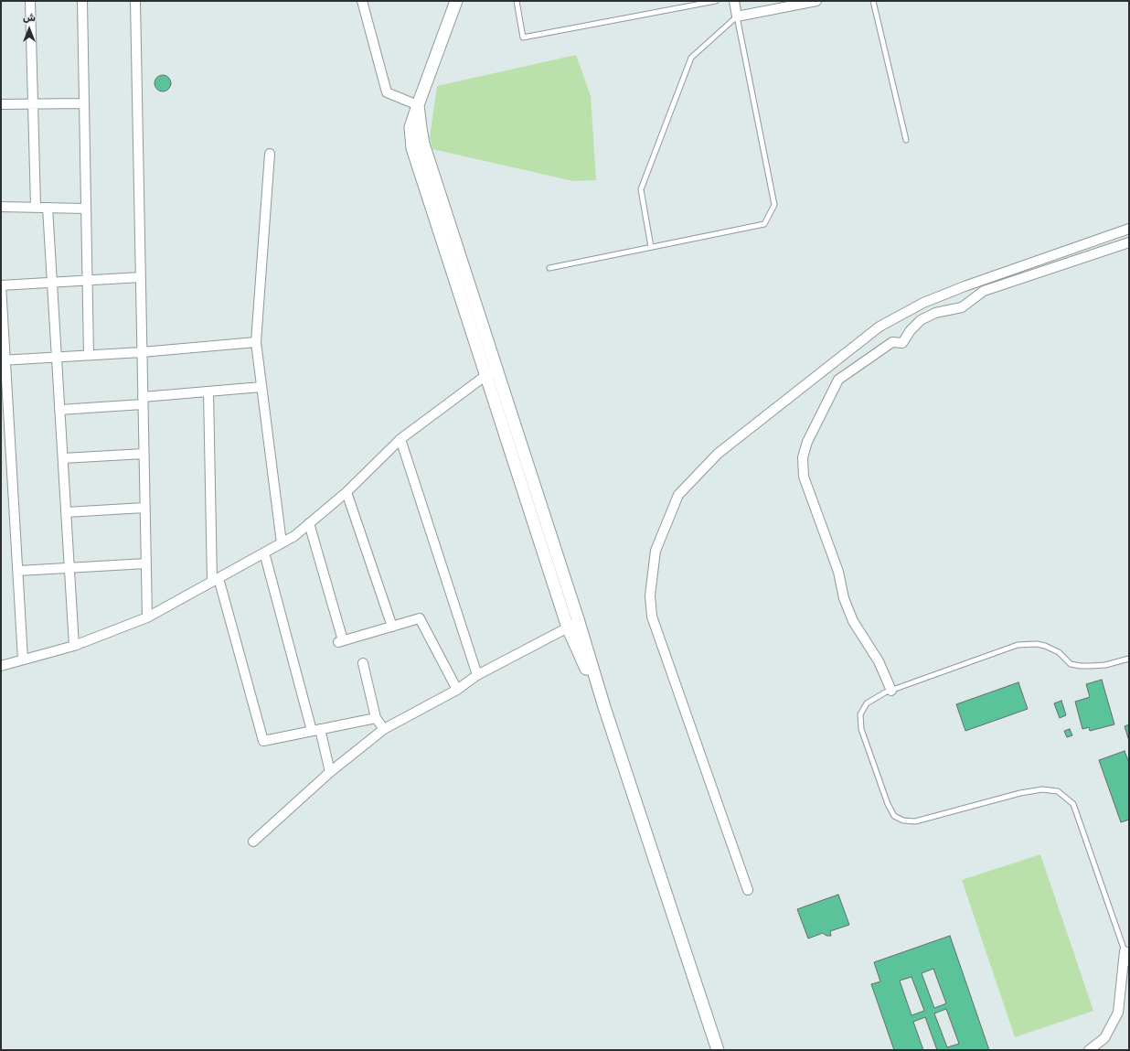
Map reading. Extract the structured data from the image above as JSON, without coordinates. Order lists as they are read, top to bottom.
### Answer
{
  "north": "top"
}
